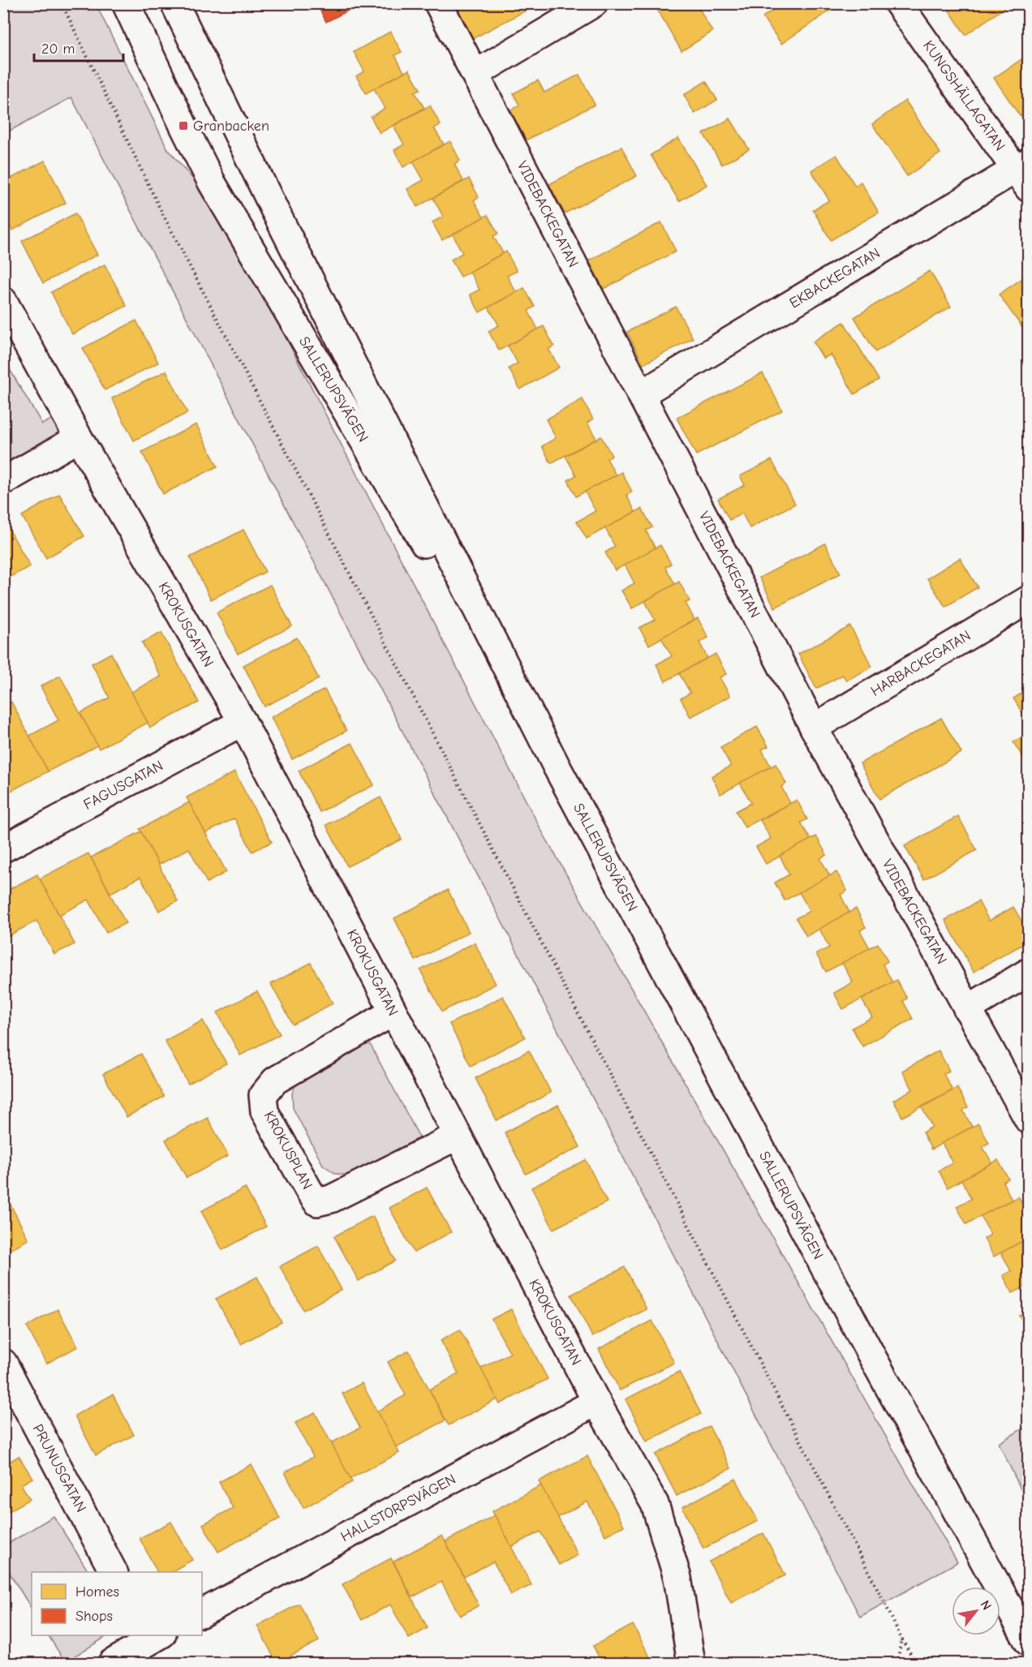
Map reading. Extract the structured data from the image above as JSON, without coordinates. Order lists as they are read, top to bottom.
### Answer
{
  "streets": {
    "street": [
      "KUNGSHÄLLAGATAN",
      "VIDEBACKEGATAN",
      "EKBACKEGATAN",
      "SALLERUPSVÄGEN",
      "KROKUSGATAN",
      "HARBACKEGATAN",
      "FAGUSGATAN",
      "KROKUSPLAN",
      "PRUNUSGATAN",
      "HALLSTORPSVÄGEN"
    ]
  },
  "crossings": [
    ["KUNGSHÄLLAGATAN", "EKBACKEGATAN"],
    ["VIDEBACKEGATAN", "EKBACKEGATAN"],
    ["VIDEBACKEGATAN", "HARBACKEGATAN"],
    ["KROKUSGATAN", "FAGUSGATAN"],
    ["KROKUSGATAN", "KROKUSPLAN"],
    ["KROKUSGATAN", "HALLSTORPSVÄGEN"]
  ],
  "places": {
    "transit": ["Granbacken"]
  },
  "legend": ["Homes", "Shops"],
  "scale_bar": "20 m",
  "north": "top right"
}
